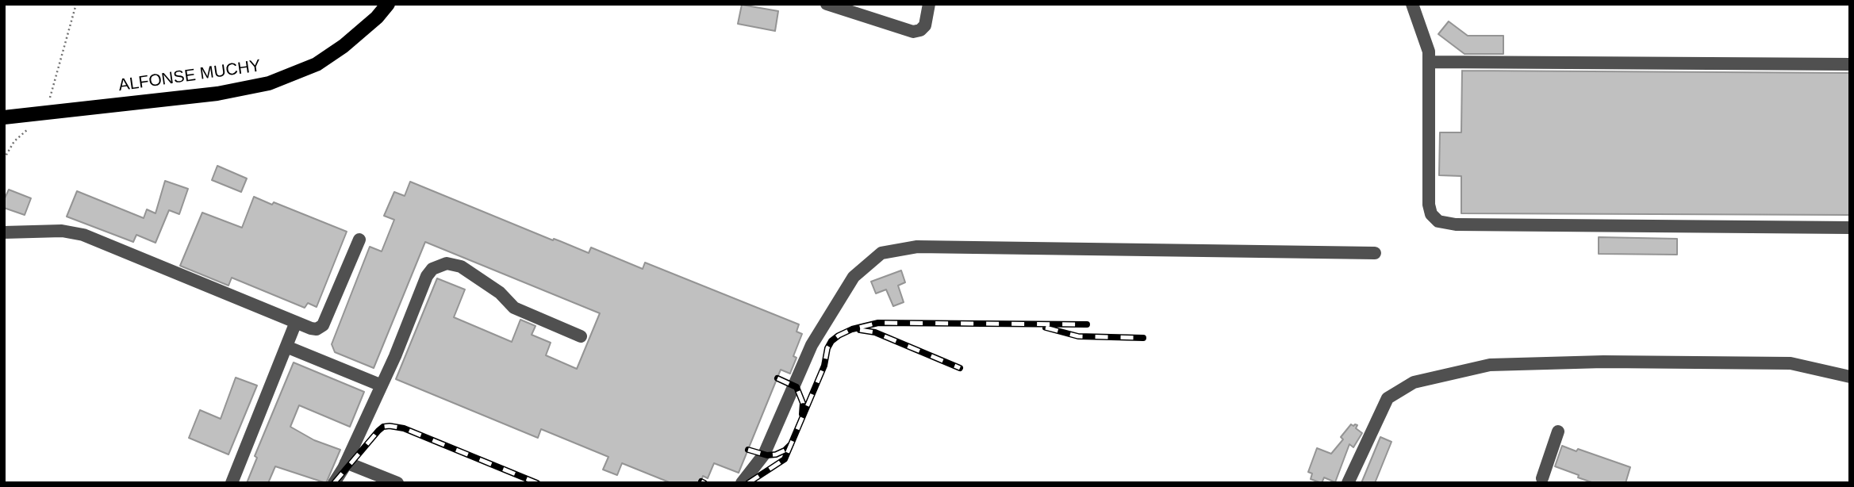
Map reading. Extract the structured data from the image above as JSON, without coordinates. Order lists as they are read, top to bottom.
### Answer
{
  "streets": {
    "main road": ["ALFONSE MUCHY"]
  }
}
